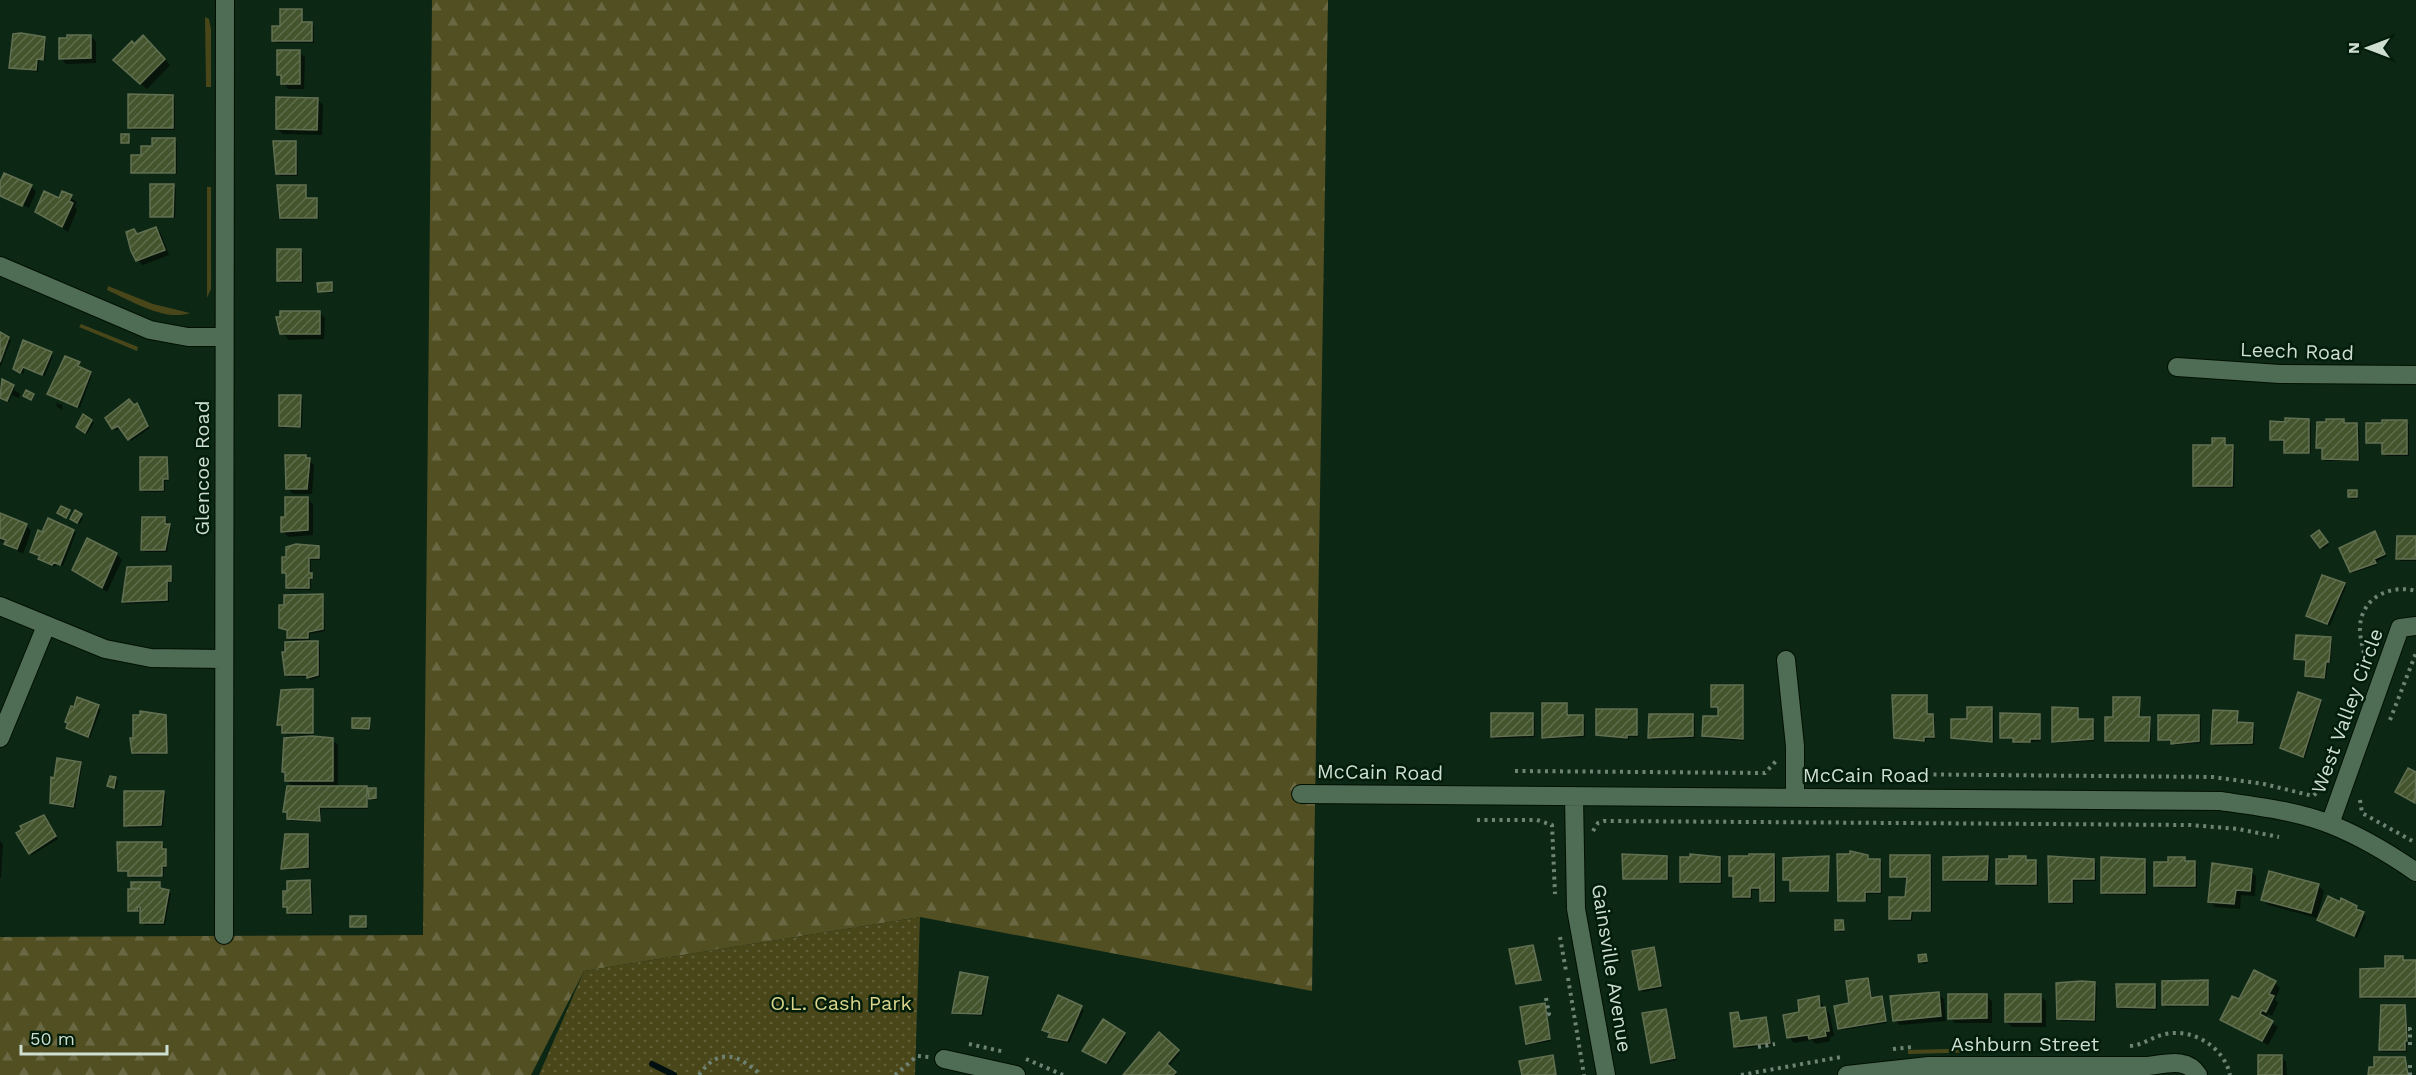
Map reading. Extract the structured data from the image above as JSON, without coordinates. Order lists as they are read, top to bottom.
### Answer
{
  "streets": {
    "street": [
      "Leech Road",
      "Glencoe Road",
      "West Valley Circle",
      "McCain Road",
      "Gainsville Avenue",
      "Ashburn Street"
    ]
  },
  "crossings": [
    ["West Valley Circle", "McCain Road"],
    ["McCain Road", "Gainsville Avenue"]
  ],
  "parks": ["O.L. Cash Park"],
  "scale_bar": "50 m",
  "north": "left"
}
